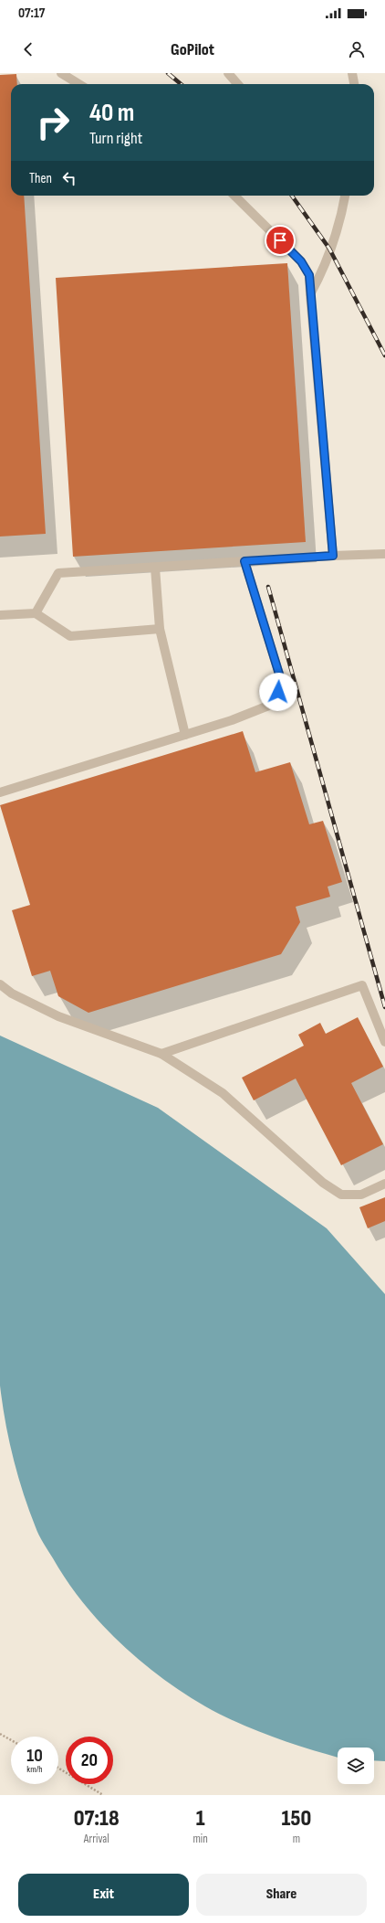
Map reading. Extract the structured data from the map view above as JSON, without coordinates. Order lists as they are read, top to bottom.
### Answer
{
  "page": {
    "status": "07:17",
    "header": "GoPilot",
    "turn": ["40 m", "Turn right"],
    "then": "Then",
    "speed": "10 km/h",
    "limit": "20",
    "eta": [
      "07:18",
      "Arrival",
      "1",
      "min",
      "150",
      "m"
    ],
    "buttons": ["Exit", "Share"]
  }
}
